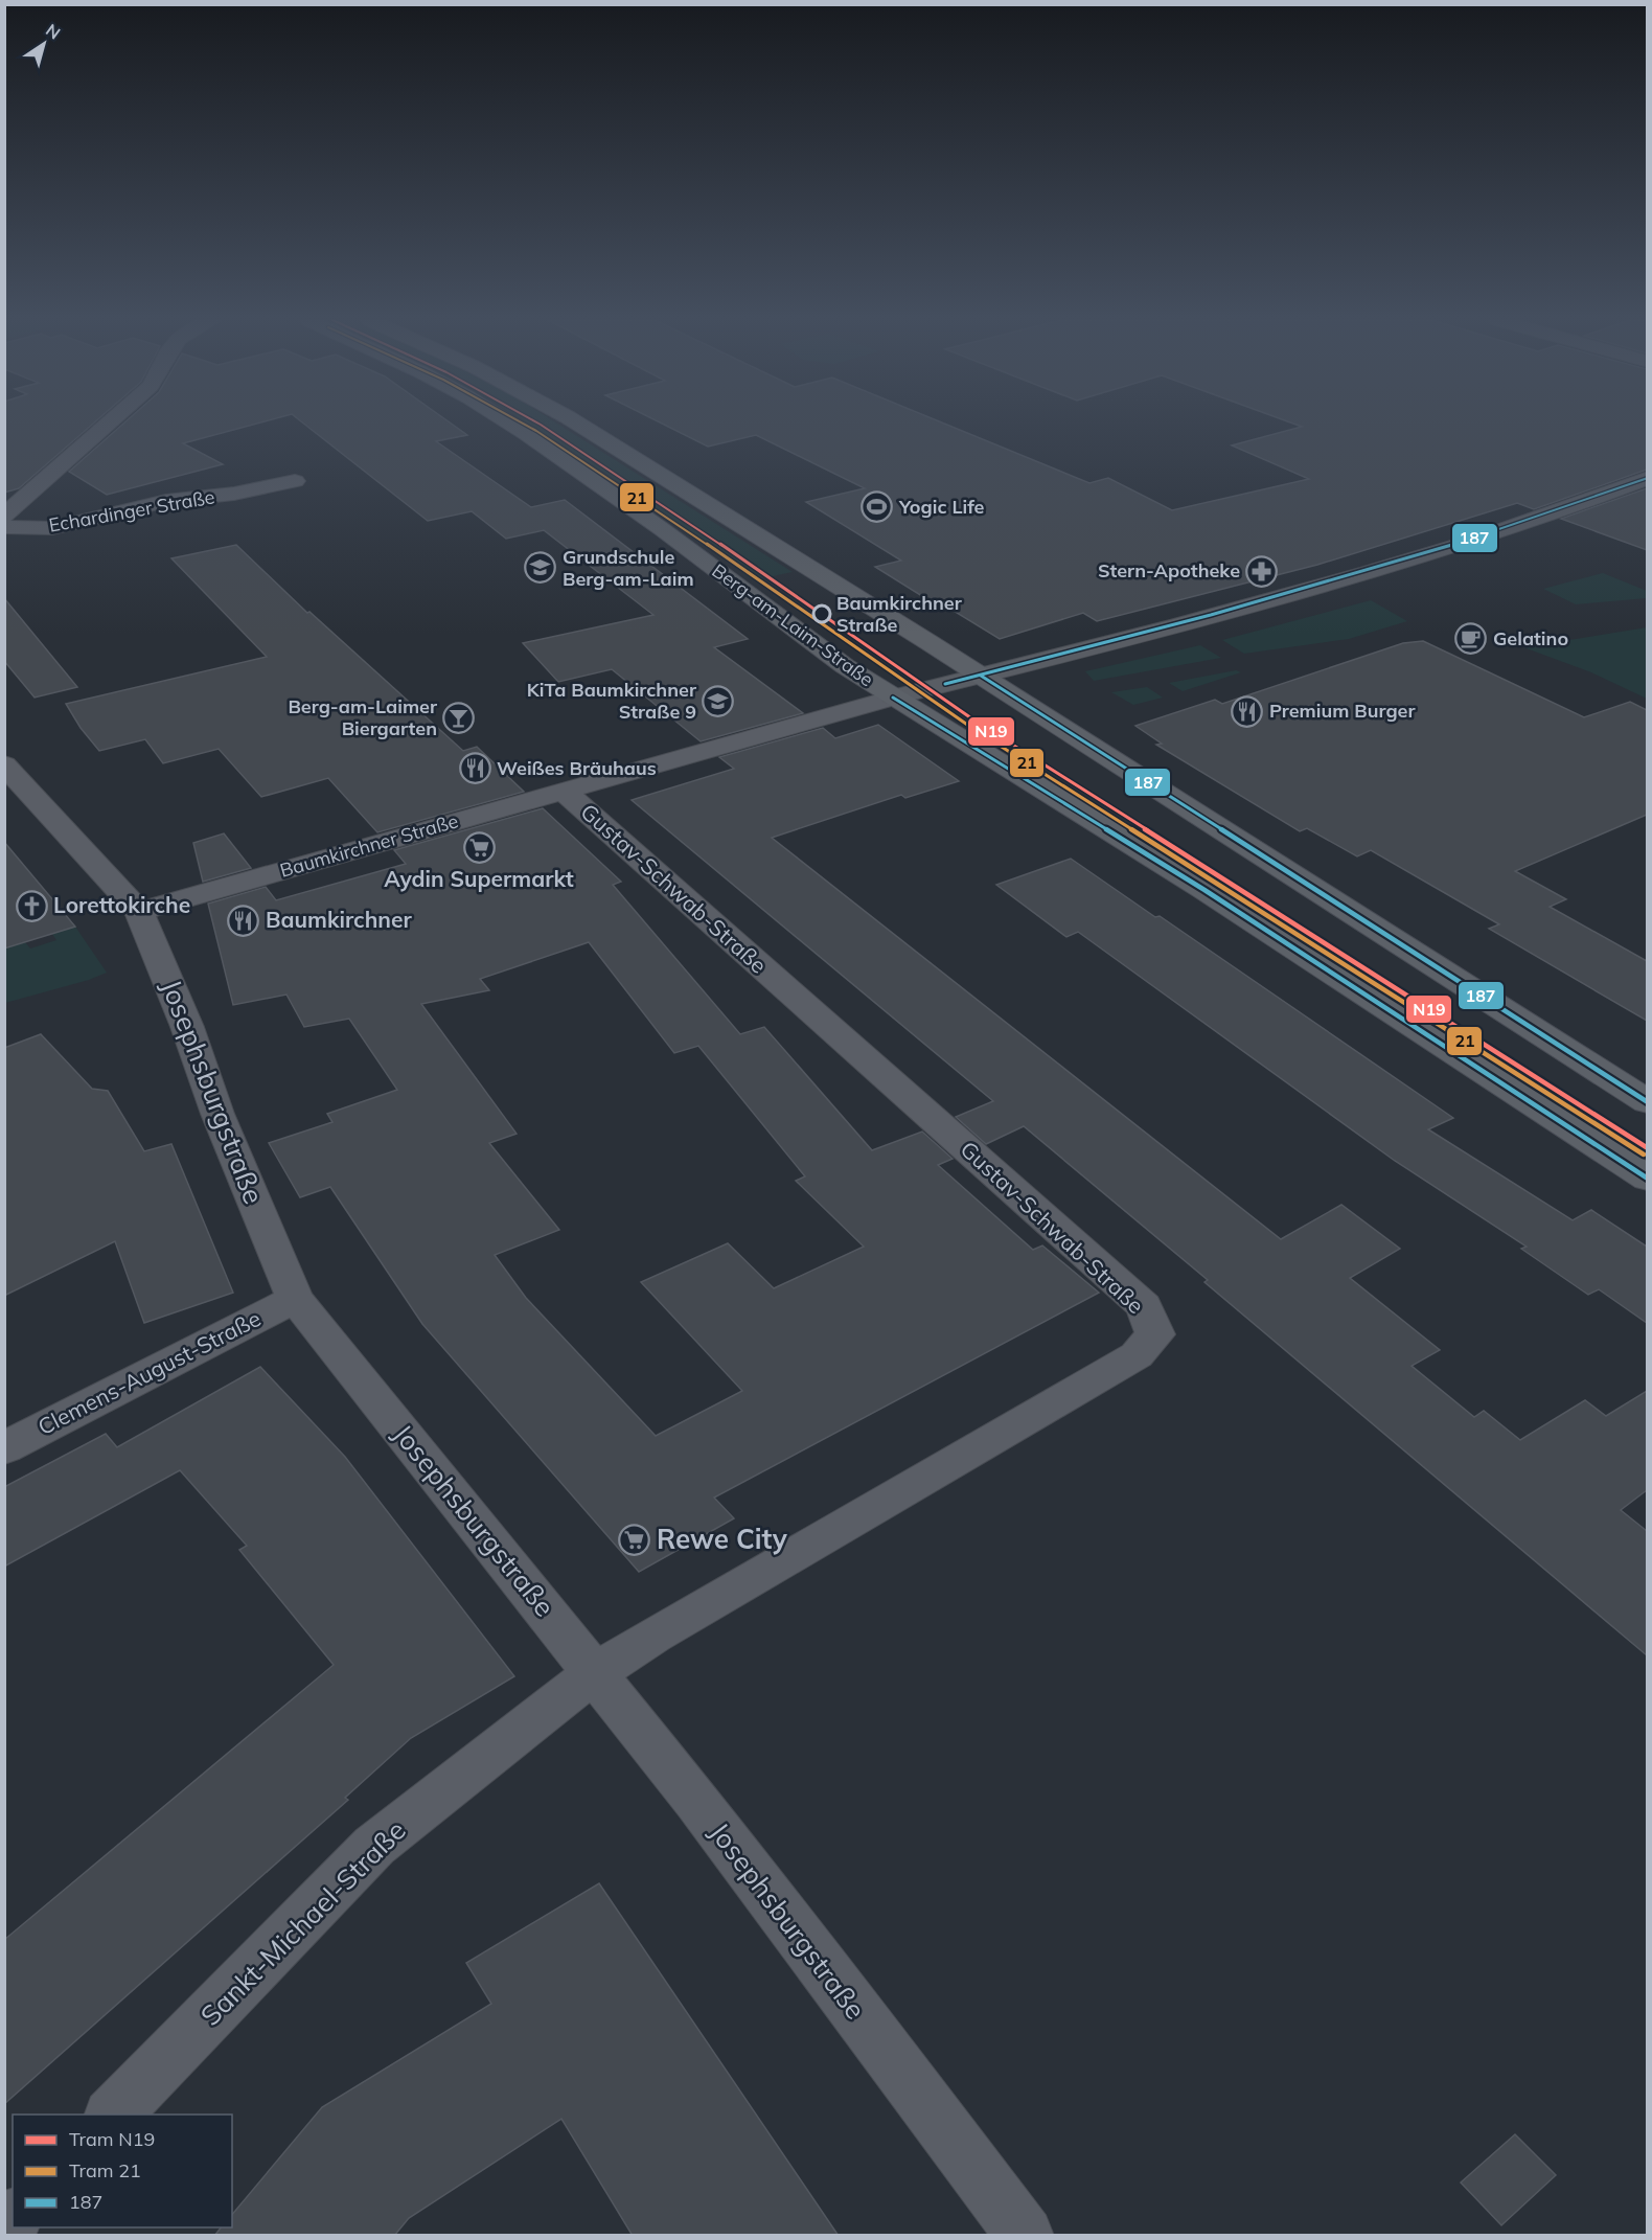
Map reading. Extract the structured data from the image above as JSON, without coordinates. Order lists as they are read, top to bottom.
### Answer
{
  "streets": {
    "main road": ["Berg-am-Laim-Straße", "Baumkirchner Straße"],
    "street": [
      "Echardinger Straße",
      "Gustav-Schwab-Straße",
      "Josephsburgstraße",
      "Clemens-August-Straße",
      "Sankt-Michael-Straße"
    ]
  },
  "crossings": [
    ["Berg-am-Laim-Straße", "Baumkirchner Straße"],
    ["Baumkirchner Straße", "Gustav-Schwab-Straße"],
    ["Baumkirchner Straße", "Josephsburgstraße"],
    ["Gustav-Schwab-Straße", "Josephsburgstraße"],
    ["Gustav-Schwab-Straße", "Sankt-Michael-Straße"],
    ["Josephsburgstraße", "Clemens-August-Straße"],
    ["Josephsburgstraße", "Sankt-Michael-Straße"]
  ],
  "places": {
    "sports": ["Yogic Life"],
    "school or university": ["Grundschule Berg-am-Laim", "KiTa Baumkirchner Straße 9"],
    "pharmacy": ["Stern-Apotheke"],
    "other": ["Baumkirchner Straße"],
    "cafe": ["Gelatino"],
    "restaurant": ["Premium Burger", "Weißes Bräuhaus", "Baumkirchner"],
    "bar": ["Berg-am-Laimer Biergarten"],
    "supermarket": ["Aydin Supermarkt", "Rewe City"],
    "church": ["Lorettokirche"]
  },
  "lines": ["tram line N19", "tram line 21", "transit line 187"],
  "legend": ["Tram N19", "Tram 21", "187"],
  "north": "top right"
}
